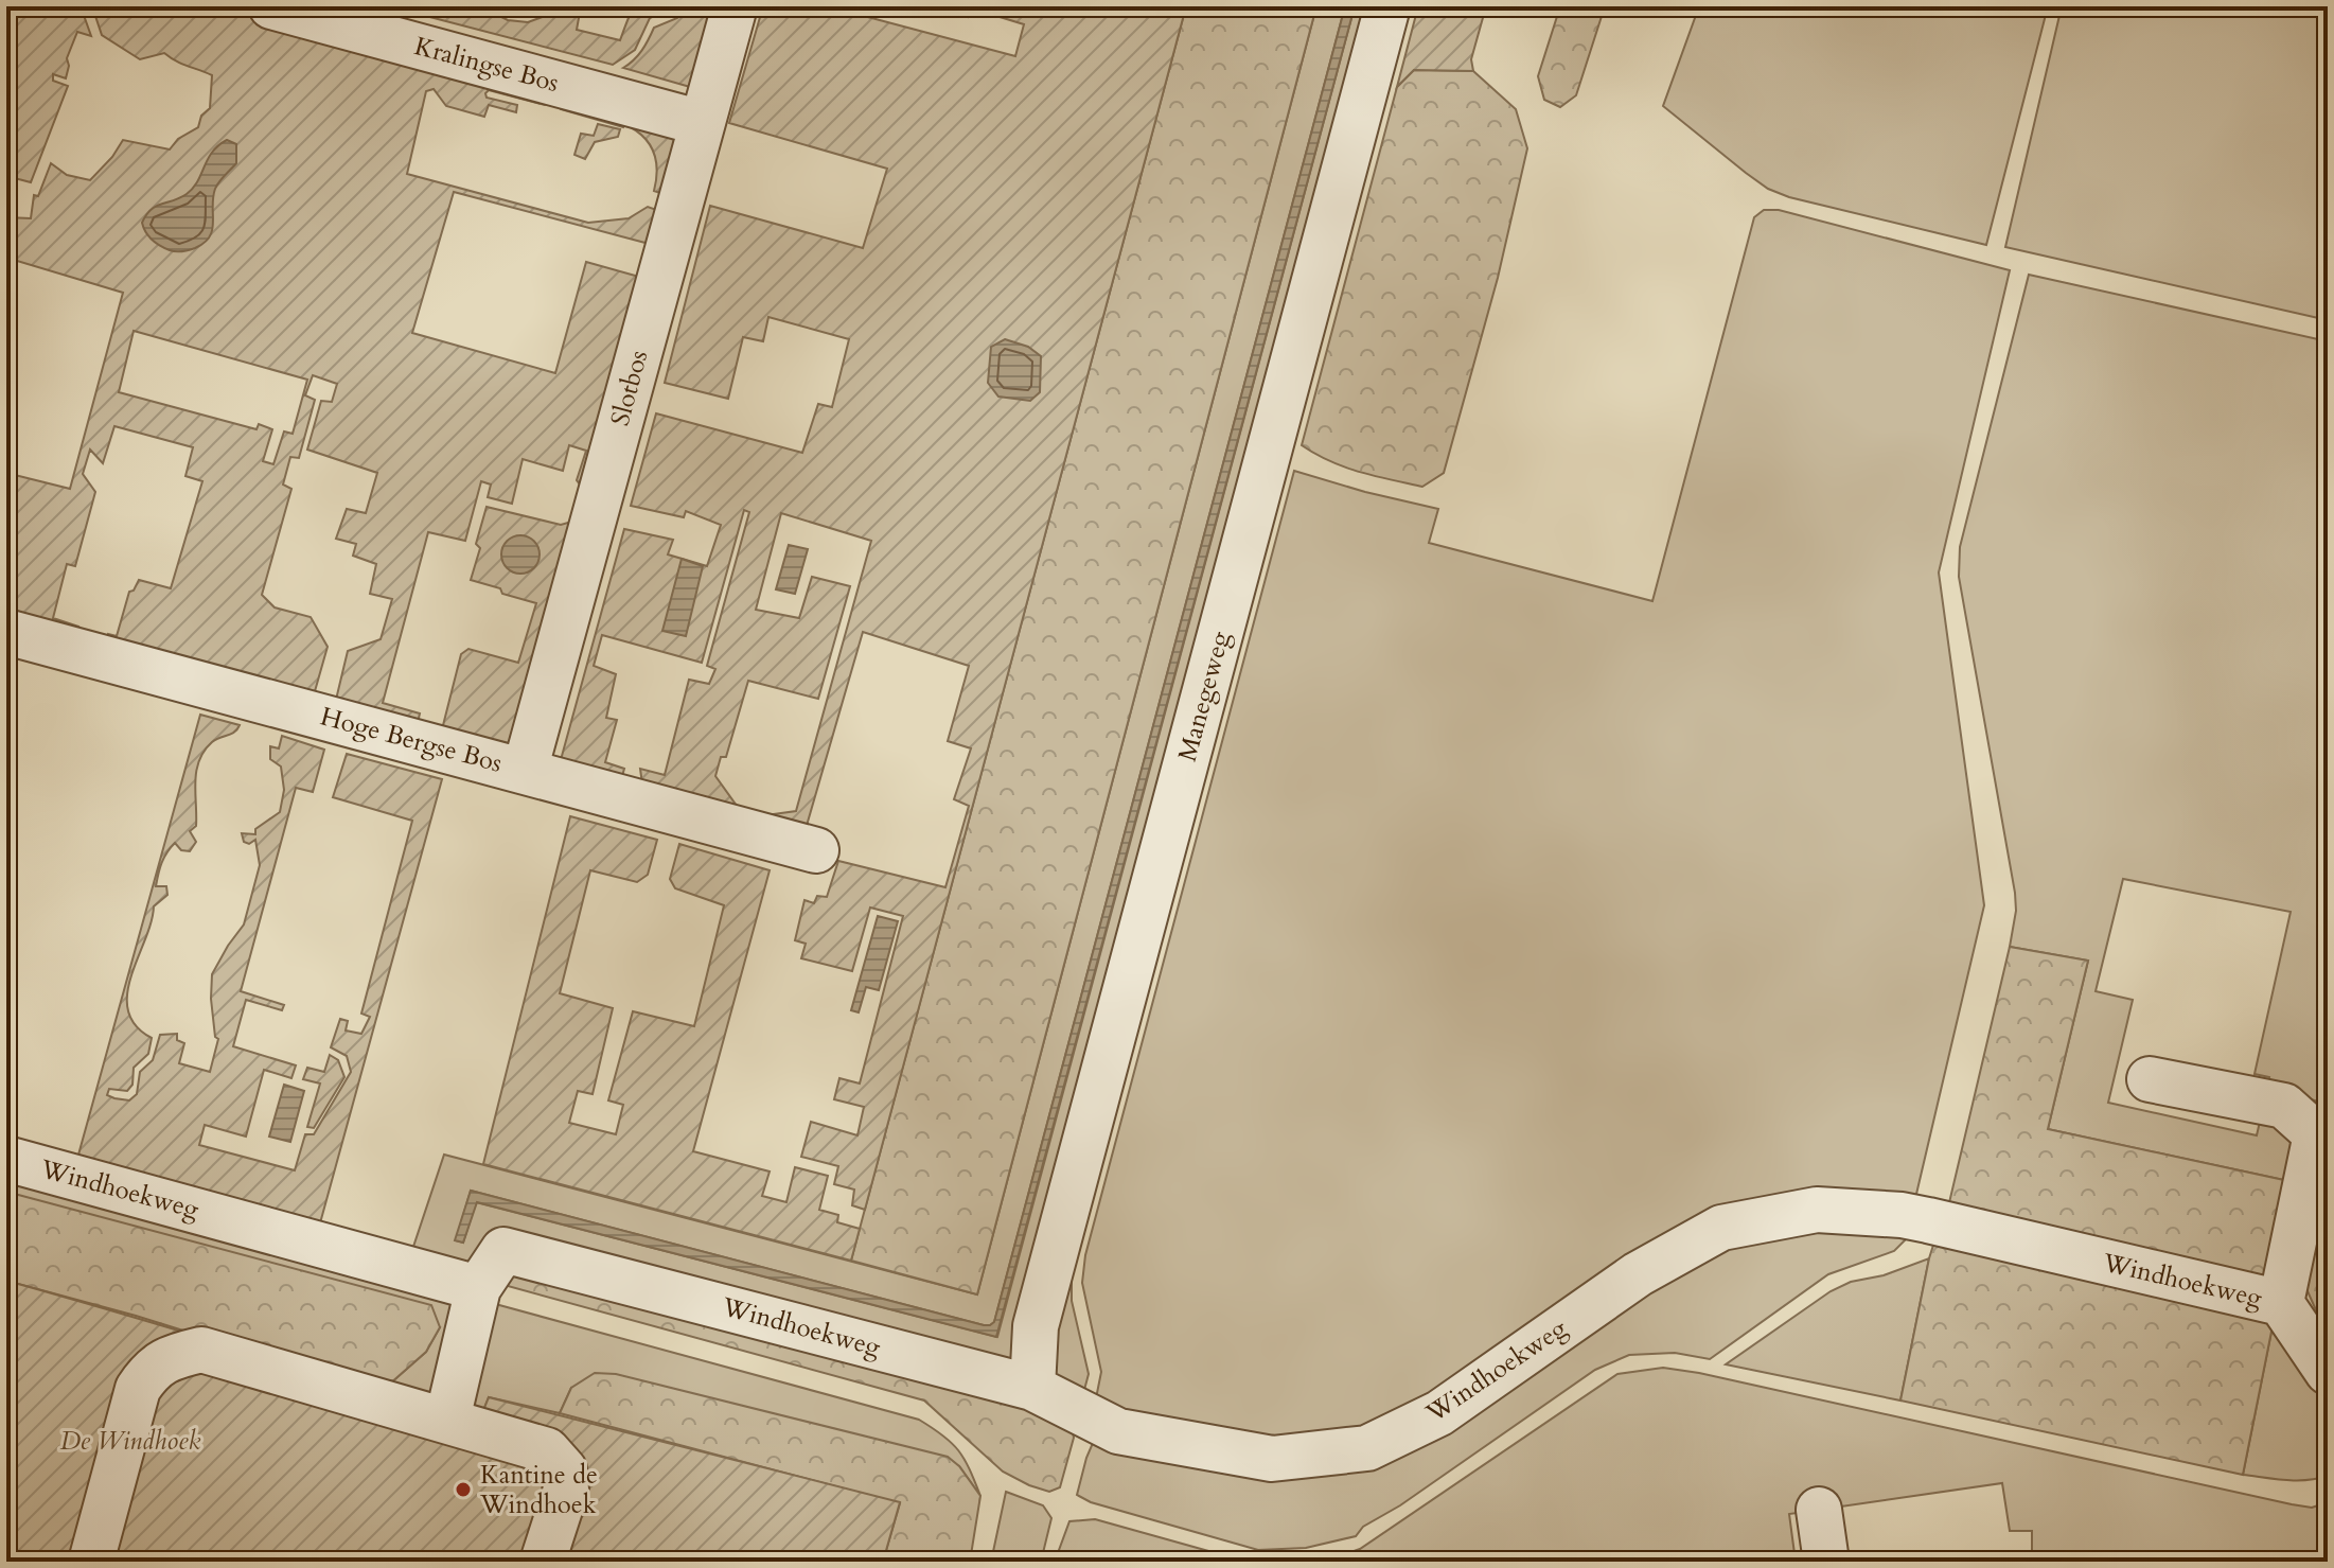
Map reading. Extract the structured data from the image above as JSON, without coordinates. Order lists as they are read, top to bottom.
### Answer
{
  "streets": {
    "street": [
      "Kralingse Bos",
      "Slotbos",
      "Manegeweg",
      "Hoge Bergse Bos",
      "Windhoekweg"
    ]
  },
  "crossings": [
    ["Kralingse Bos", "Slotbos"],
    ["Slotbos", "Hoge Bergse Bos"],
    ["Manegeweg", "Windhoekweg"]
  ],
  "parks": ["De Windhoek"],
  "places": ["Kantine de Windhoek"]
}
